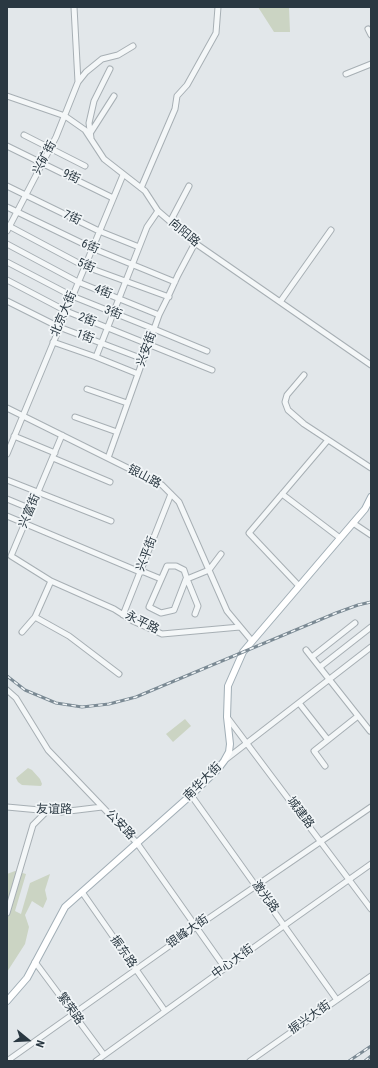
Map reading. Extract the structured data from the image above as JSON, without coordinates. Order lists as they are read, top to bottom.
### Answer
{
  "streets": {
    "main road": ["南华大街"],
    "street": [
      "兴矿街",
      "9街",
      "7街",
      "向阳路",
      "6街",
      "5街",
      "4街",
      "3街",
      "北京大街",
      "2街",
      "1街",
      "兴安街",
      "银山路",
      "兴富街",
      "兴平街",
      "永平路",
      "友谊路",
      "城建路",
      "公安路",
      "激光路",
      "银峰大街",
      "振东路",
      "中心大街",
      "繁荣路",
      "振兴大街"
    ]
  },
  "crossings": [
    ["兴矿街", "9街"],
    ["兴矿街", "7街"],
    ["兴矿街", "向阳路"],
    ["兴矿街", "6街"],
    ["兴矿街", "5街"],
    ["9街", "北京大街"],
    ["7街", "北京大街"],
    ["向阳路", "北京大街"],
    ["向阳路", "兴安街"],
    ["6街", "北京大街"],
    ["6街", "兴安街"],
    ["5街", "北京大街"],
    ["5街", "兴安街"],
    ["4街", "北京大街"],
    ["4街", "兴安街"],
    ["3街", "北京大街"],
    ["3街", "兴安街"],
    ["北京大街", "2街"],
    ["北京大街", "1街"],
    ["北京大街", "银山路"],
    ["2街", "兴安街"],
    ["1街", "兴安街"],
    ["兴安街", "银山路"],
    ["银山路", "兴富街"],
    ["银山路", "兴平街"],
    ["银山路", "永平路"],
    ["银山路", "南华大街"],
    ["兴富街", "永平路"],
    ["兴平街", "永平路"],
    ["南华大街", "城建路"],
    ["南华大街", "公安路"],
    ["南华大街", "激光路"],
    ["南华大街", "振东路"],
    ["南华大街", "繁荣路"],
    ["友谊路", "公安路"],
    ["城建路", "银峰大街"],
    ["城建路", "中心大街"],
    ["公安路", "银峰大街"],
    ["公安路", "中心大街"],
    ["激光路", "银峰大街"],
    ["激光路", "中心大街"],
    ["激光路", "振兴大街"],
    ["银峰大街", "振东路"],
    ["银峰大街", "繁荣路"],
    ["振东路", "中心大街"],
    ["中心大街", "繁荣路"]
  ],
  "north": "right"
}
